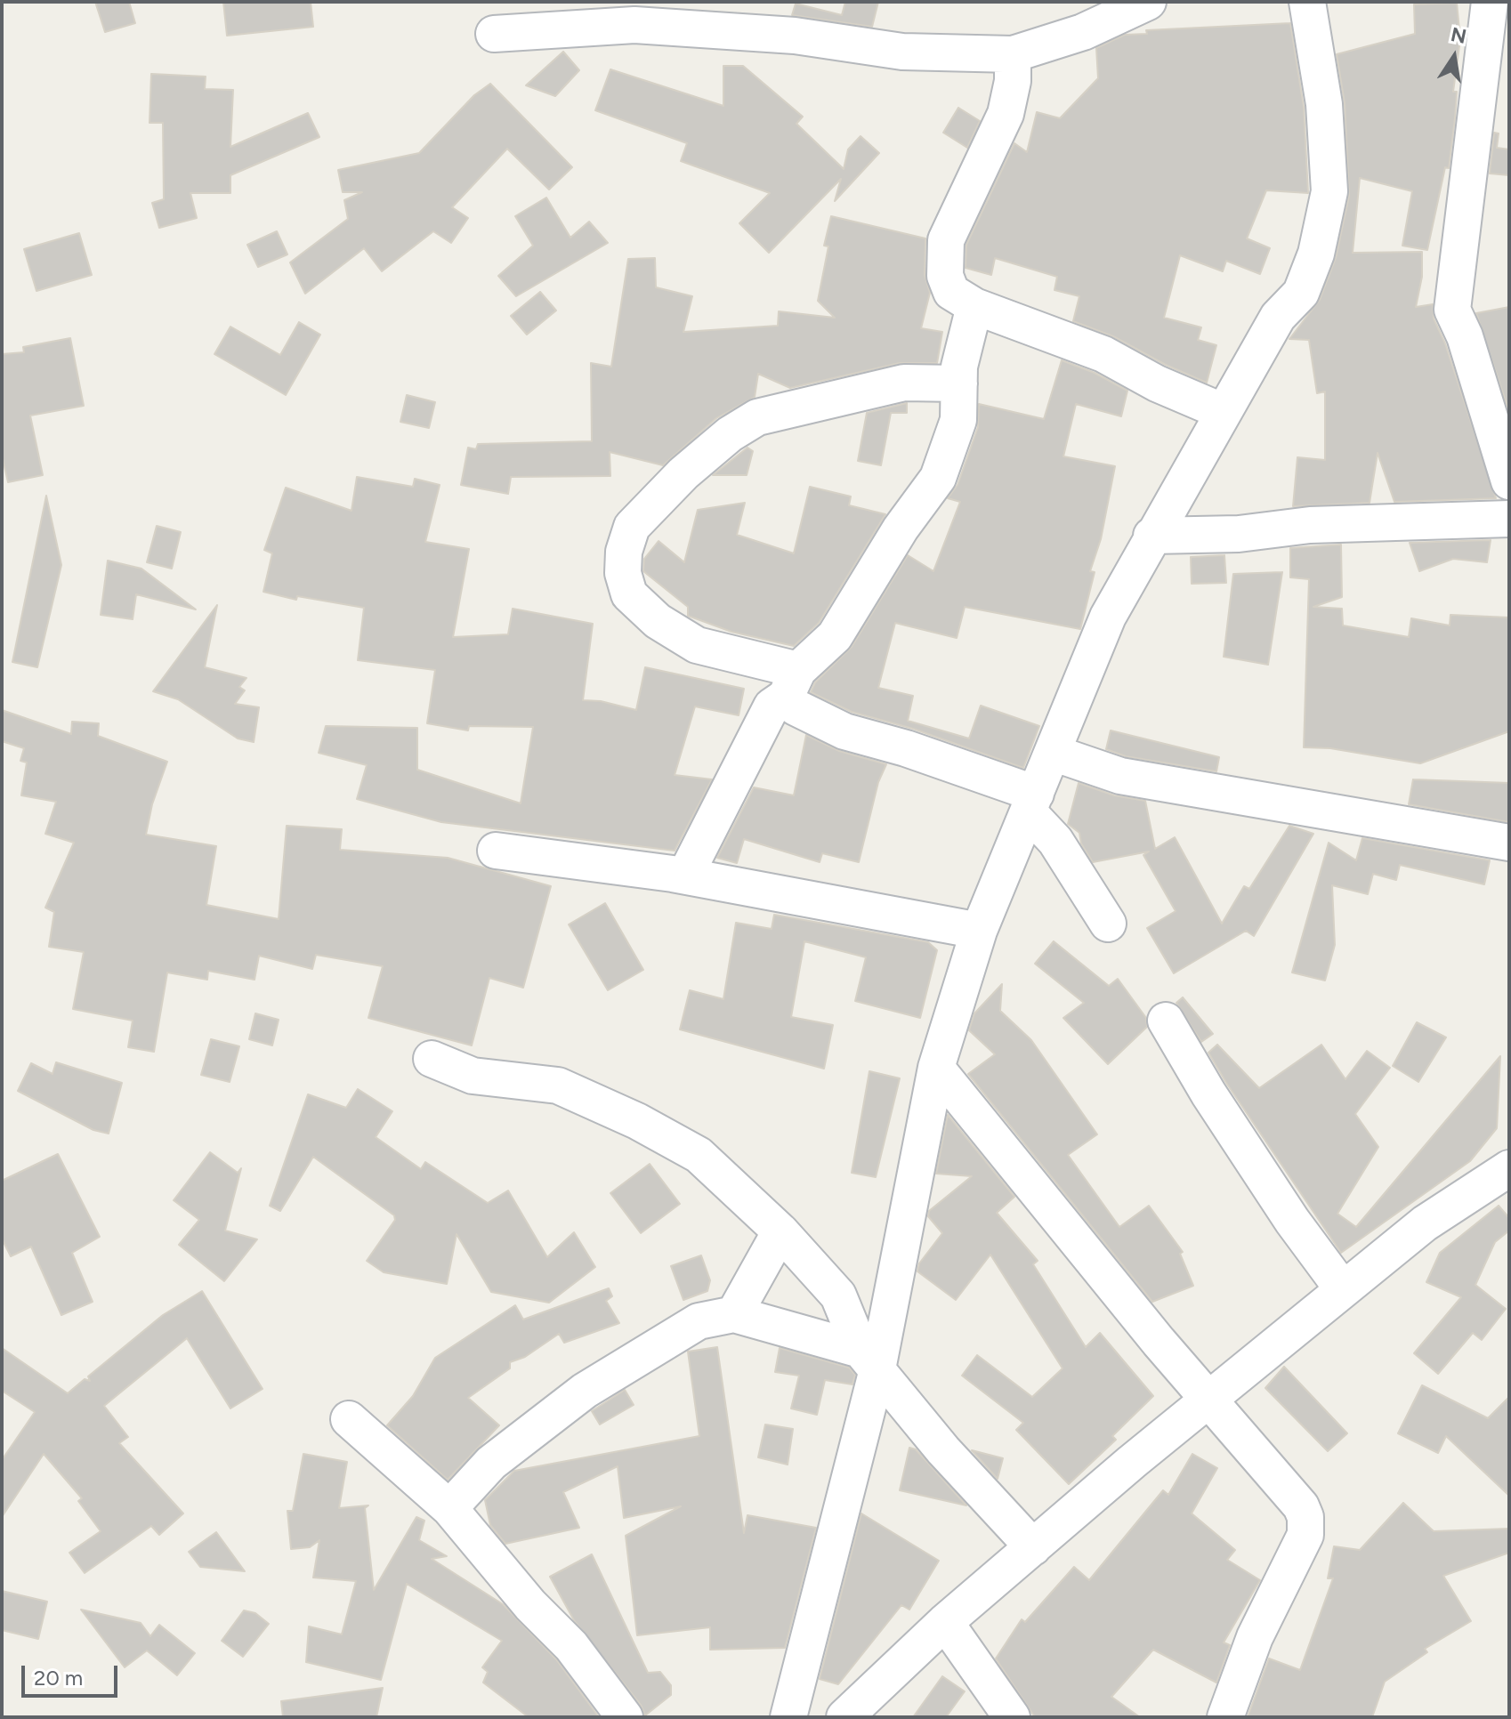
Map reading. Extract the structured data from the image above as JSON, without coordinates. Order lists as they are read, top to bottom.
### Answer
{
  "scale_bar": "20 m",
  "north": "top"
}
